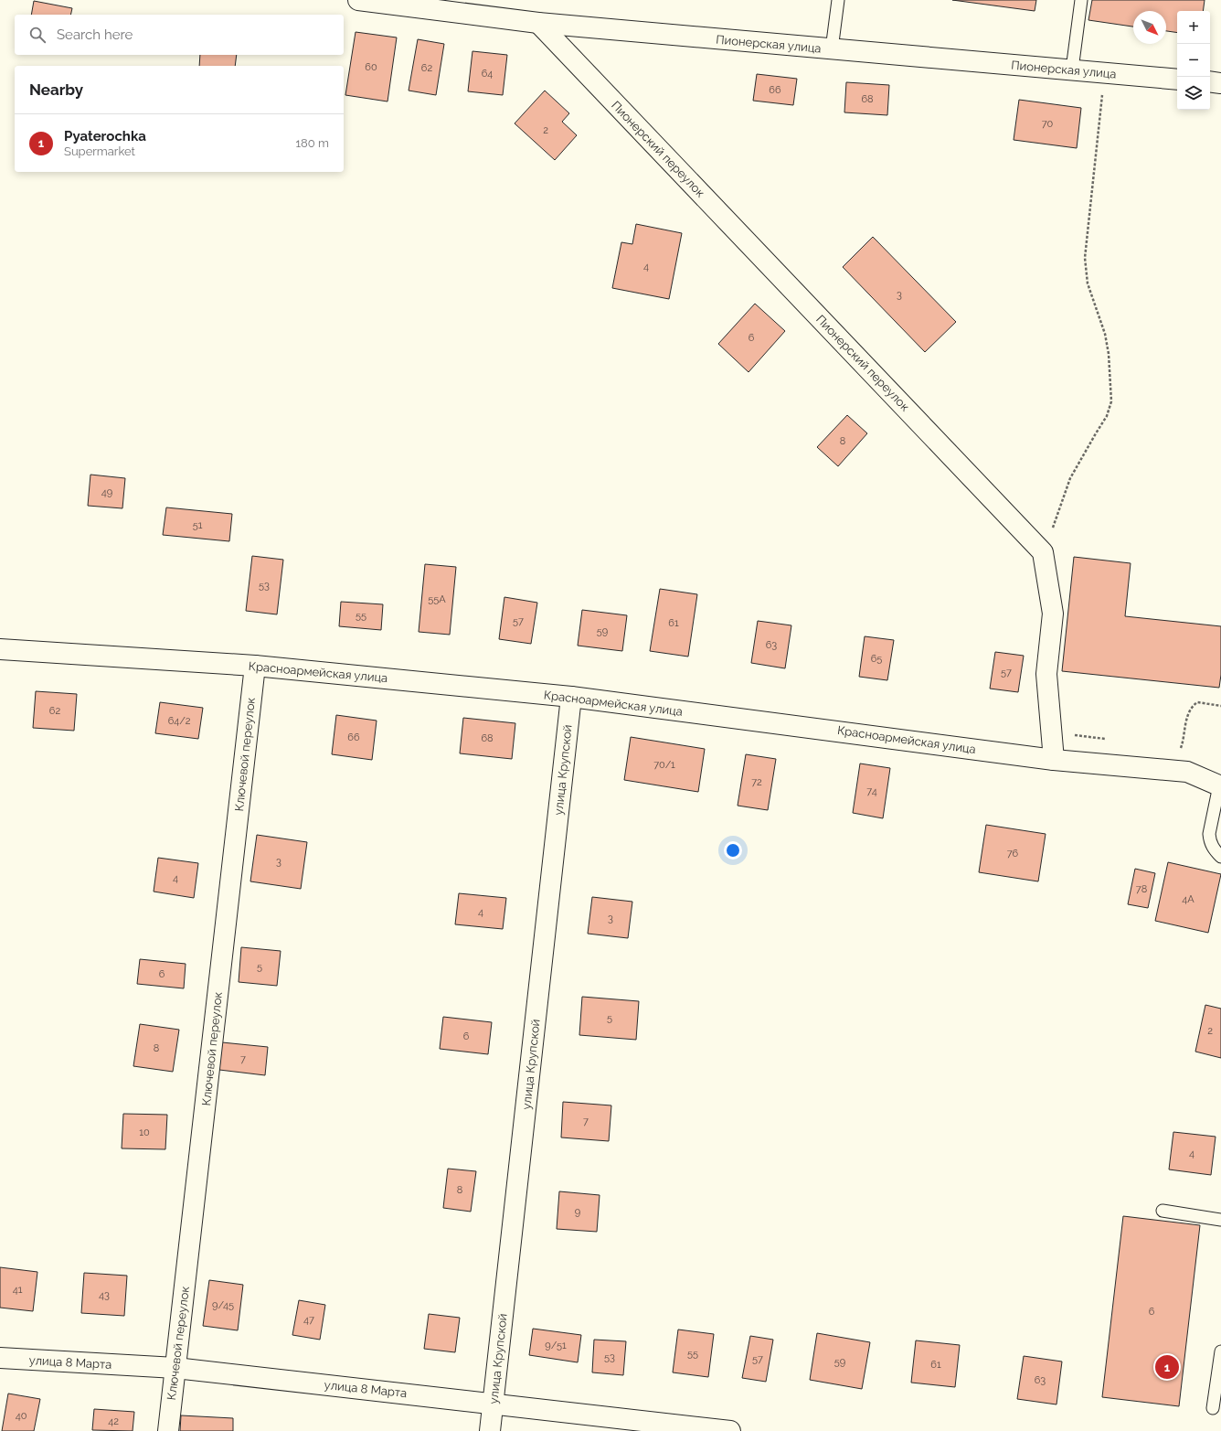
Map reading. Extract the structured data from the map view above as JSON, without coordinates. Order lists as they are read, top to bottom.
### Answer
{
  "streets": {
    "street": [
      "Пионерская улица",
      "Пионерский переулок",
      "Красноармейская улица",
      "Ключевой переулок",
      "улица Крупской",
      "улица 8 Марта"
    ]
  },
  "crossings": [
    ["Пионерская улица", "Пионерский переулок"],
    ["Красноармейская улица", "Ключевой переулок"],
    ["Красноармейская улица", "улица Крупской"],
    ["Ключевой переулок", "улица 8 Марта"],
    ["улица Крупской", "улица 8 Марта"]
  ],
  "house_numbers": [
    "60",
    "62",
    "64",
    "66",
    "68",
    "70",
    "2",
    "4",
    "3",
    "6",
    "8",
    "49",
    "51",
    "53",
    "55А",
    "55",
    "57",
    "61",
    "59",
    "63",
    "65",
    "57",
    "62",
    "64/2",
    "66",
    "68",
    "70/1",
    "72",
    "74",
    "76",
    "3",
    "4",
    "78",
    "4А",
    "4",
    "3",
    "5",
    "6",
    "5",
    "2",
    "6",
    "8",
    "7",
    "7",
    "10",
    "4",
    "8",
    "9",
    "41",
    "43",
    "9/45",
    "6",
    "47",
    "9/51",
    "55",
    "53",
    "57",
    "59",
    "61",
    "63",
    "40",
    "42"
  ],
  "north": "bottom right",
  "page": {
    "map_buttons": ["+", "−"],
    "search": "Search here",
    "heading": "Nearby",
    "list": [
      {
        "mark": "1",
        "name": "Pyaterochka",
        "note": "Supermarket",
        "value": "180 m"
      }
    ],
    "pins": "1"
  }
}
